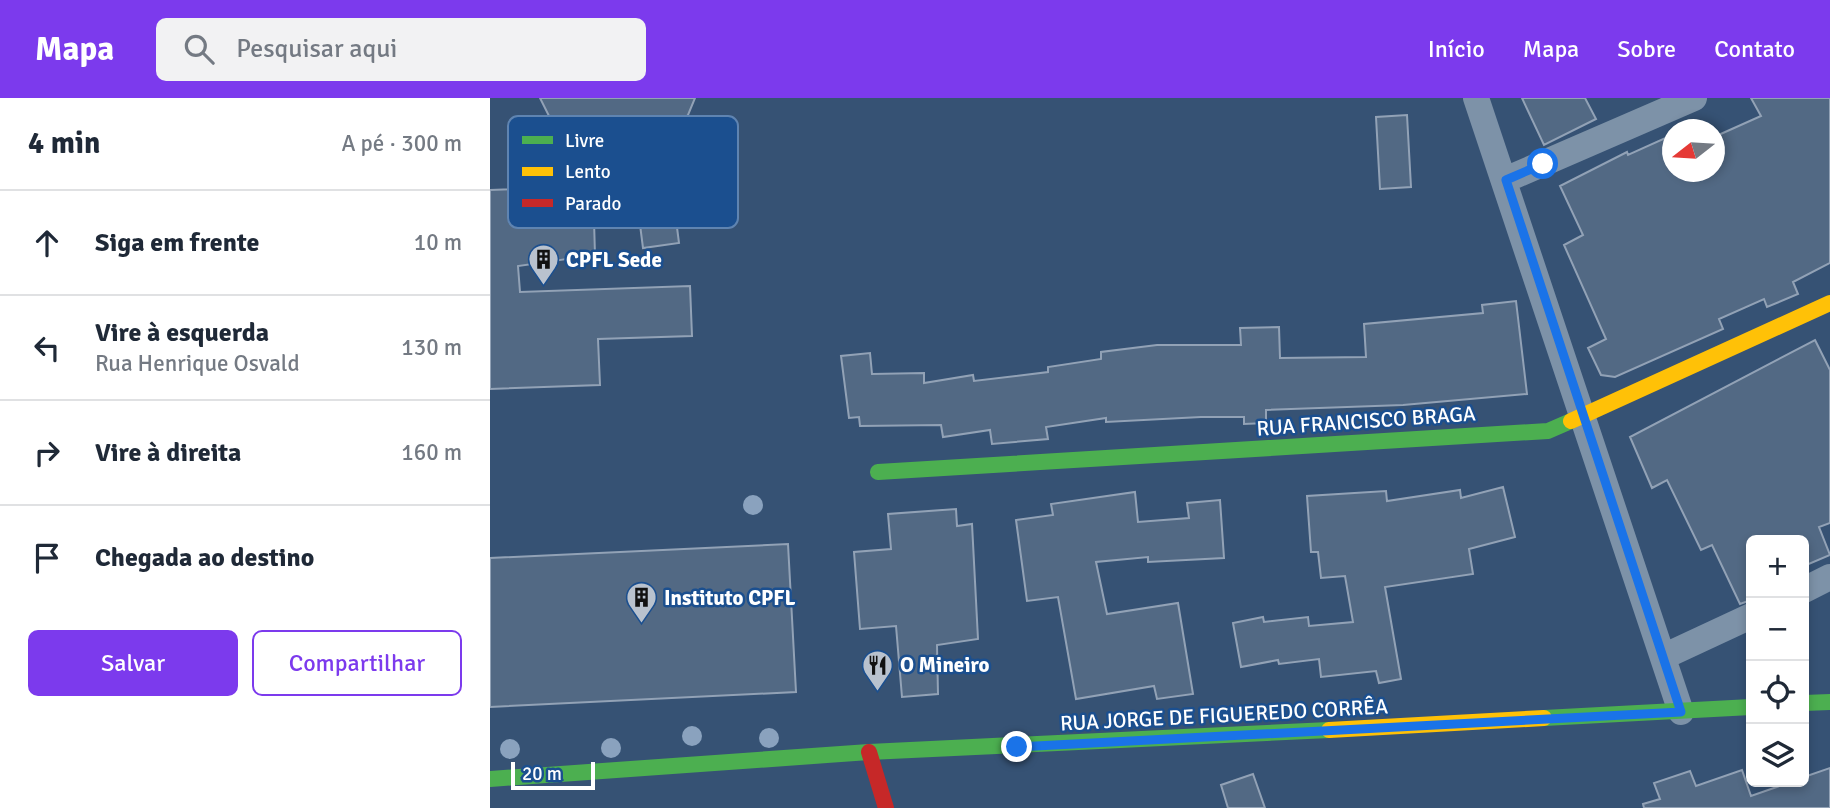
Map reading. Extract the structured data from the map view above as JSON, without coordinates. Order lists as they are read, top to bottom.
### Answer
{
  "streets": {
    "street": ["RUA FRANCISCO BRAGA", "RUA JORGE DE FIGUEREDO CORRÊA"]
  },
  "places": {
    "building": ["CPFL Sede", "Instituto CPFL"],
    "restaurant": ["O Mineiro"]
  },
  "legend": ["Livre", "Lento", "Parado"],
  "scale_bar": "20 m",
  "north": "left",
  "page": {
    "header": "Mapa",
    "search": "Pesquisar aqui",
    "nav": [
      "Início",
      "Mapa",
      "Sobre",
      "Contato"
    ],
    "heading": ["4 min", "A pé · 300 m"],
    "list": [
      ["Siga em frente", "10 m"],
      ["Vire à esquerda", "Rua Henrique Osvald", "130 m"],
      ["Vire à direita", "160 m"],
      "Chegada ao destino"
    ],
    "map_buttons": ["+", "−"],
    "buttons": ["Salvar", "Compartilhar"],
    "scale": "20 m"
  }
}
